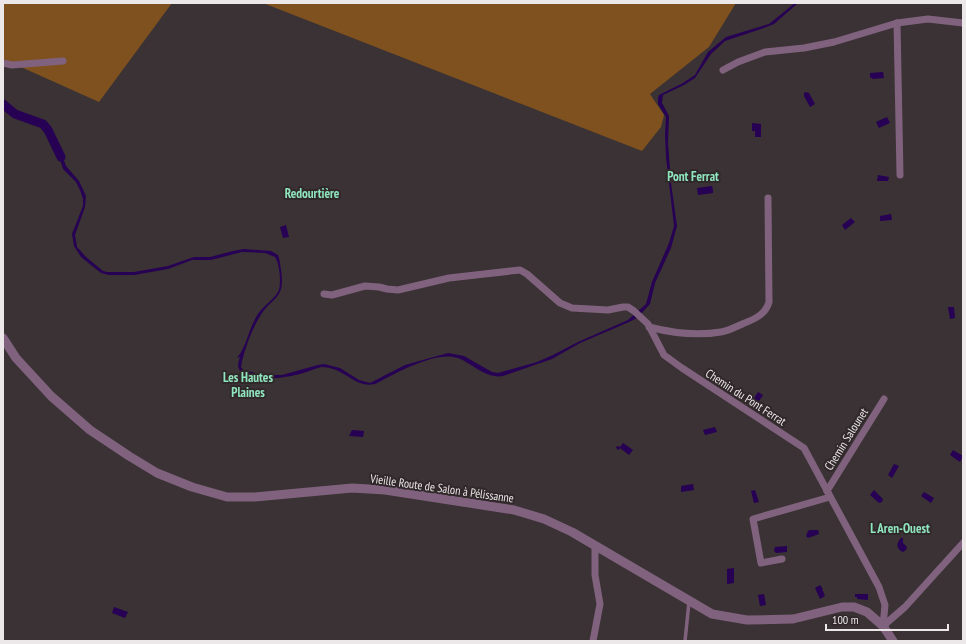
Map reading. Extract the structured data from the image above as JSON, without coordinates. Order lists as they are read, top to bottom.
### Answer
{
  "streets": {
    "street": ["Chemin du Pont Ferrat", "Chemin Salounet", "Vieille Route de Salon à Pélissanne"]
  },
  "crossings": [
    ["Chemin du Pont Ferrat", "Chemin Salounet"],
    ["Chemin du Pont Ferrat", "Vieille Route de Salon à Pélissanne"]
  ],
  "districts": [
    "Pont Ferrat",
    "Redourtière",
    "Les Hautes Plaines",
    "L Aren-Ouest"
  ],
  "scale_bar": "100 m"
}
